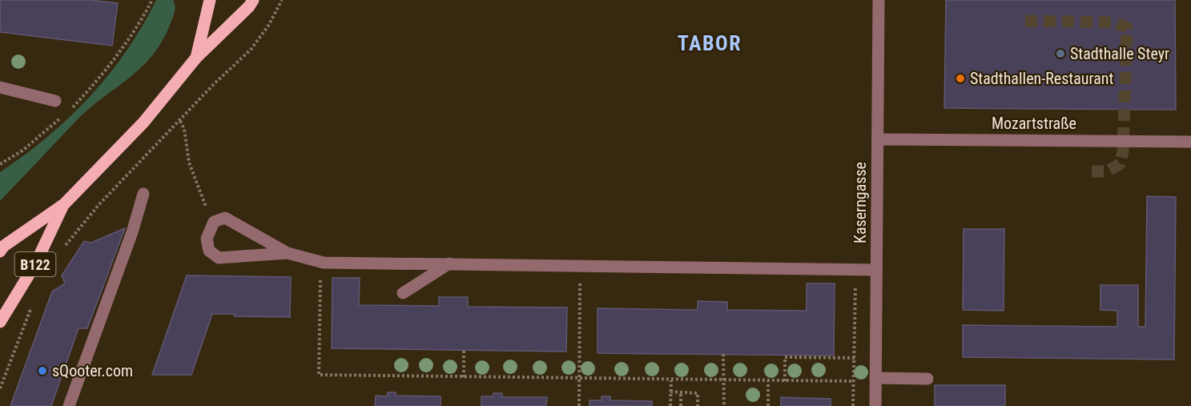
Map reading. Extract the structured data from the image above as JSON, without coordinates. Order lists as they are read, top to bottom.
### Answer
{
  "streets": {
    "main road": ["B122"],
    "street": ["Mozartstraße", "Kaserngasse"]
  },
  "crossings": [
    ["Mozartstraße", "Kaserngasse"]
  ],
  "districts": ["TABOR"],
  "places": ["Stadthalle Steyr", "Stadthallen-Restaurant", "sQooter.com"]
}
